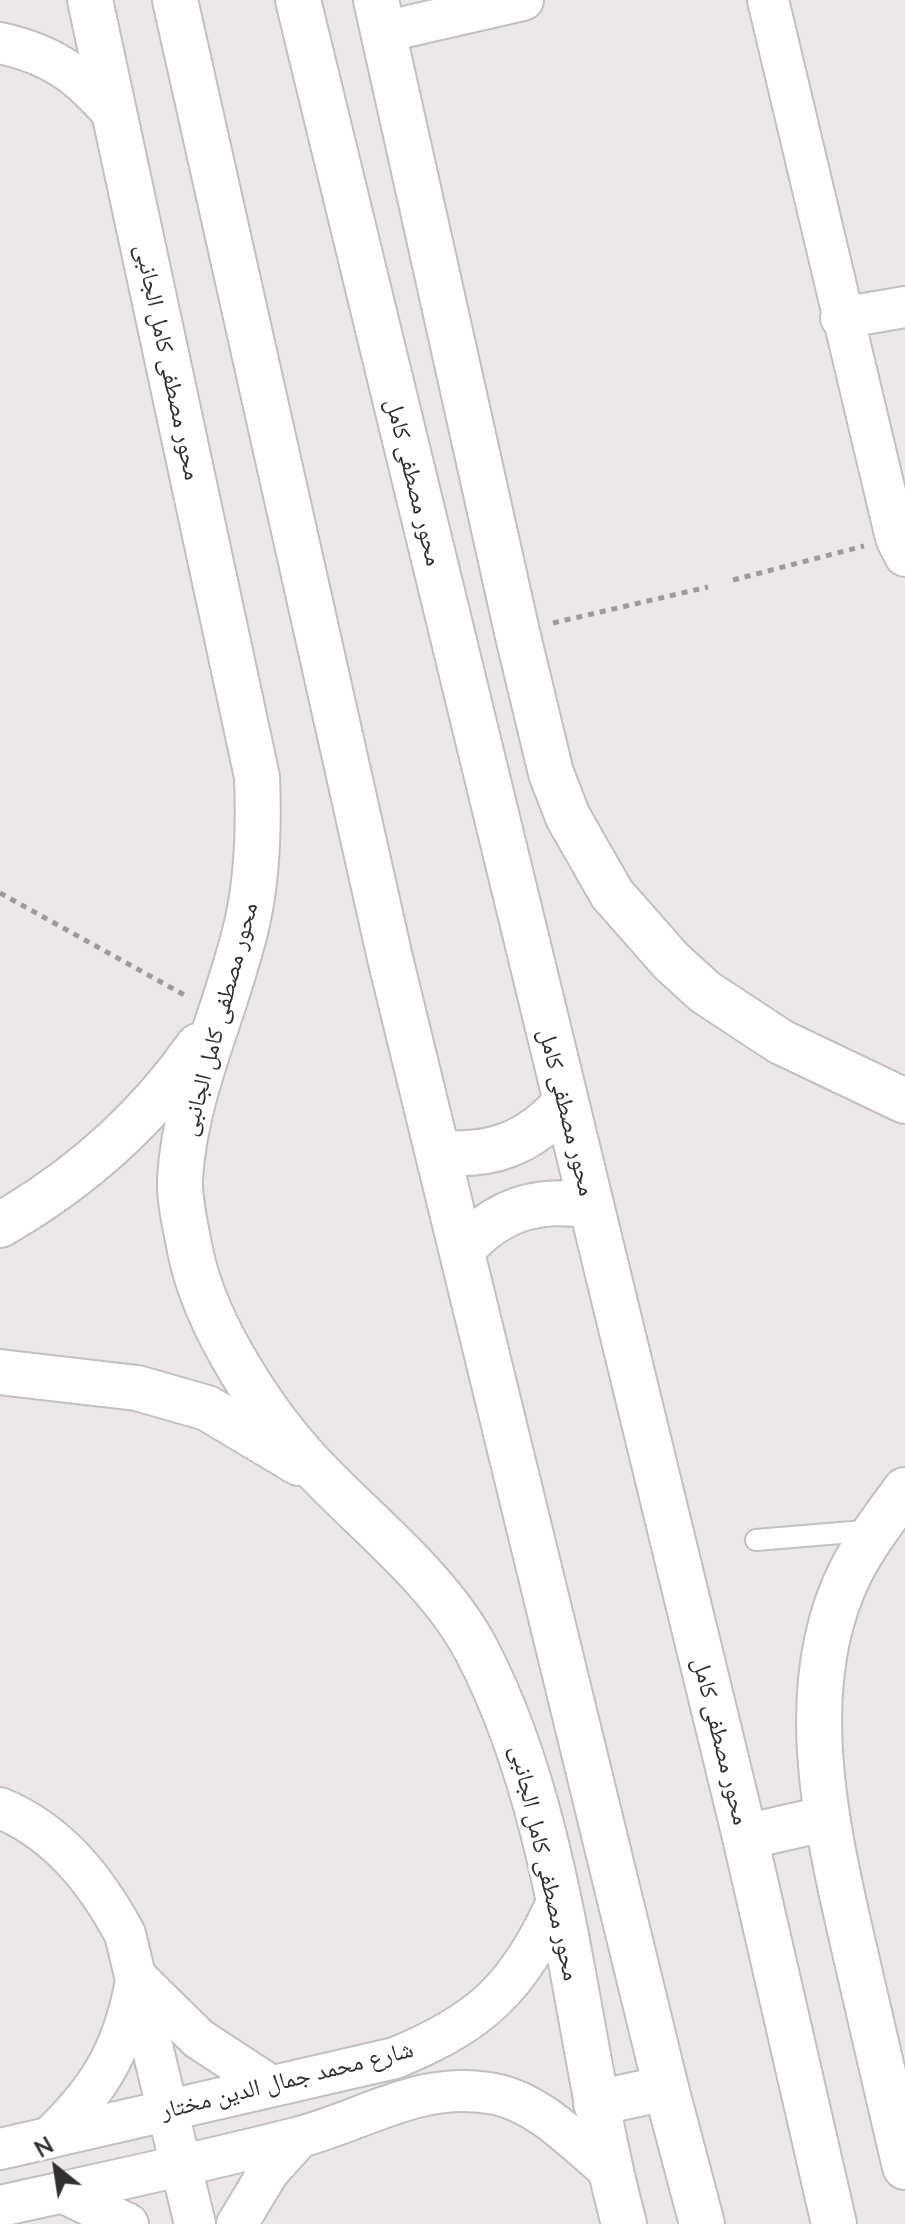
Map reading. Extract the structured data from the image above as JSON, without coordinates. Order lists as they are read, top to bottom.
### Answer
{
  "streets": {
    "main road": ["محور مصطفى كامل الجانبى", "محور مصطفى كامل"],
    "street": ["شارع محمد جمال الدين مختار"]
  },
  "crossings": [
    ["محور مصطفى كامل الجانبى", "شارع محمد جمال الدين مختار"]
  ],
  "north": "top left"
}
